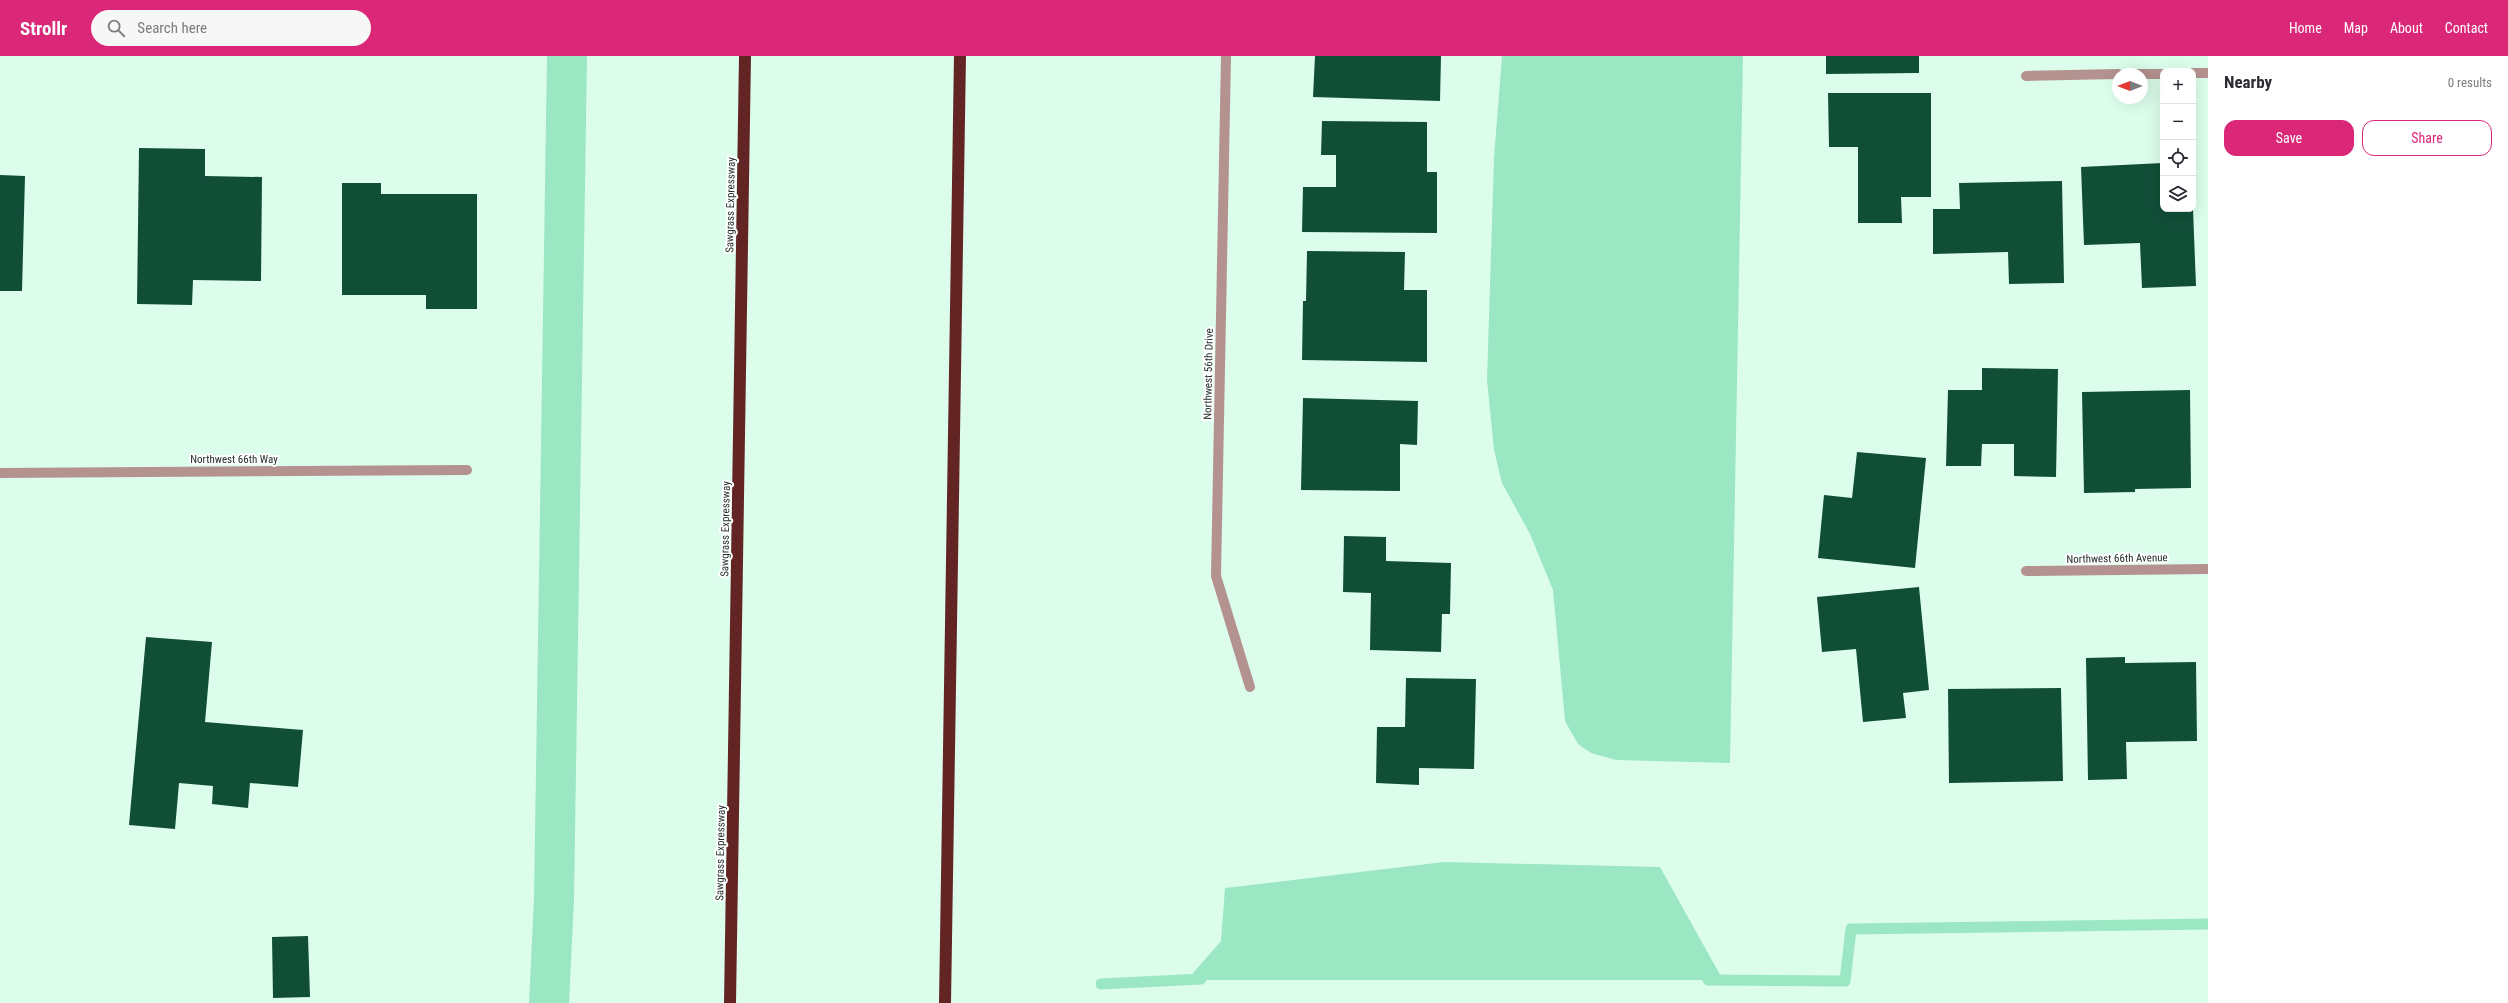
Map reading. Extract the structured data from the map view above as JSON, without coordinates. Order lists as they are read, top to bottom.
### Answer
{
  "streets": {
    "highway": ["Sawgrass Expressway"],
    "street": ["Northwest 56th Drive", "Northwest 66th Way", "Northwest 66th Avenue"]
  },
  "north": "left",
  "page": {
    "header": "Strollr",
    "search": "Search here",
    "nav": [
      "Home",
      "Map",
      "About",
      "Contact"
    ],
    "heading": ["Nearby", "0 results"],
    "map_buttons": ["+", "−"],
    "buttons": ["Save", "Share"]
  }
}
